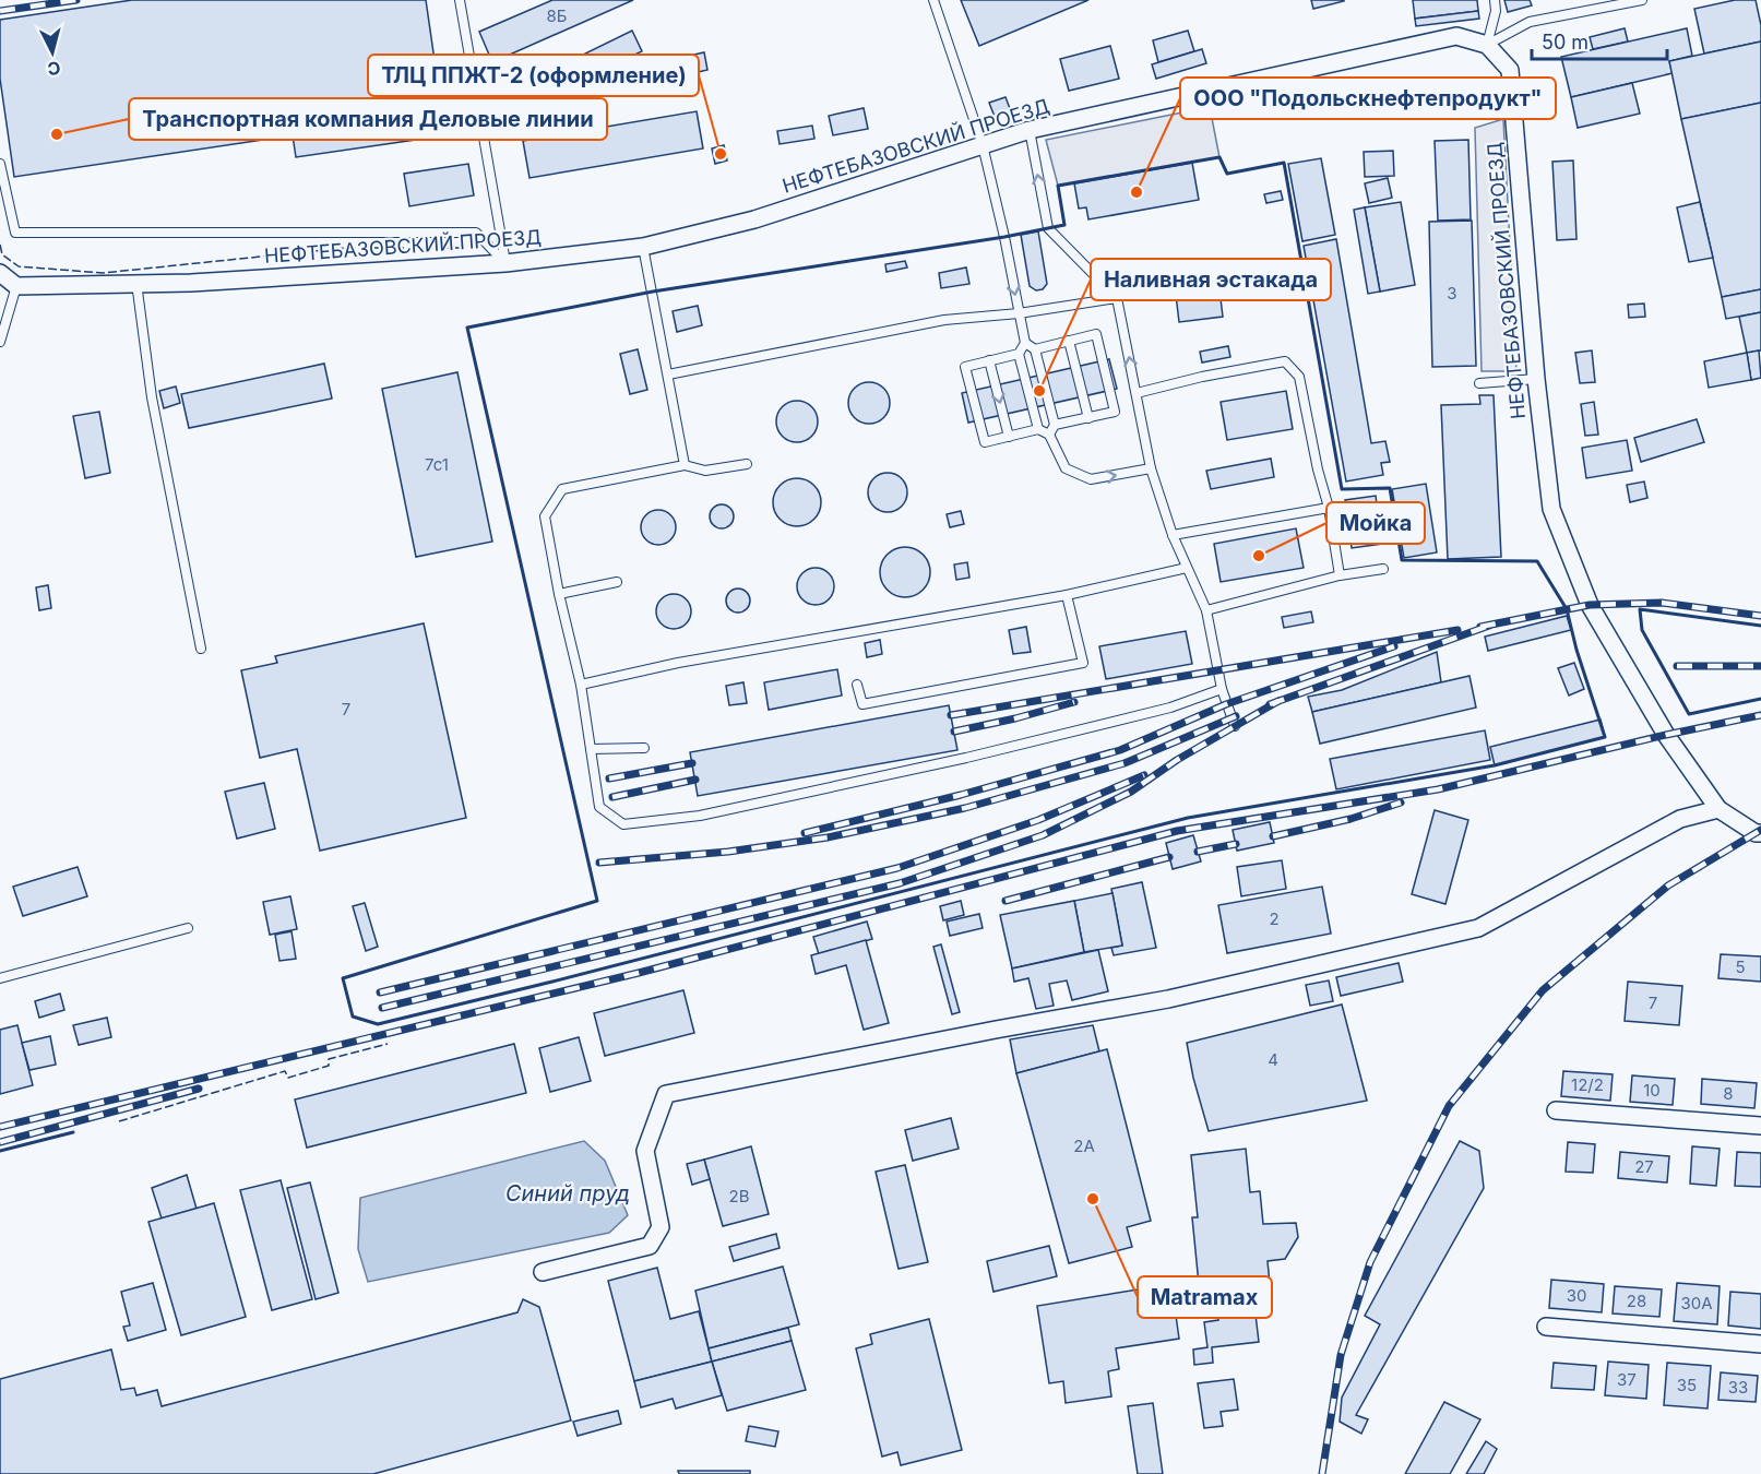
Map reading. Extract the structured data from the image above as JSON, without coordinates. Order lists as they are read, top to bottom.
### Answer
{
  "streets": {
    "street": ["НЕФТЕБАЗОВСКИЙ ПРОЕЗД"]
  },
  "water": ["Синий пруд"],
  "places": [
    "Транспортная компания Деловые линии",
    "ТЛЦ ППЖТ-2 (оформление)",
    "ООО \"Подольскнефтепродукт\"",
    "Наливная эстакада",
    "Мойка",
    "Matramax"
  ],
  "house_numbers": [
    "8Б",
    "3",
    "7с1",
    "7",
    "2",
    "5",
    "7",
    "4",
    "12/2",
    "10",
    "8",
    "2А",
    "27",
    "2В",
    "30",
    "28",
    "30А",
    "37",
    "35",
    "33"
  ],
  "scale_bar": "50 m",
  "north": "bottom"
}
